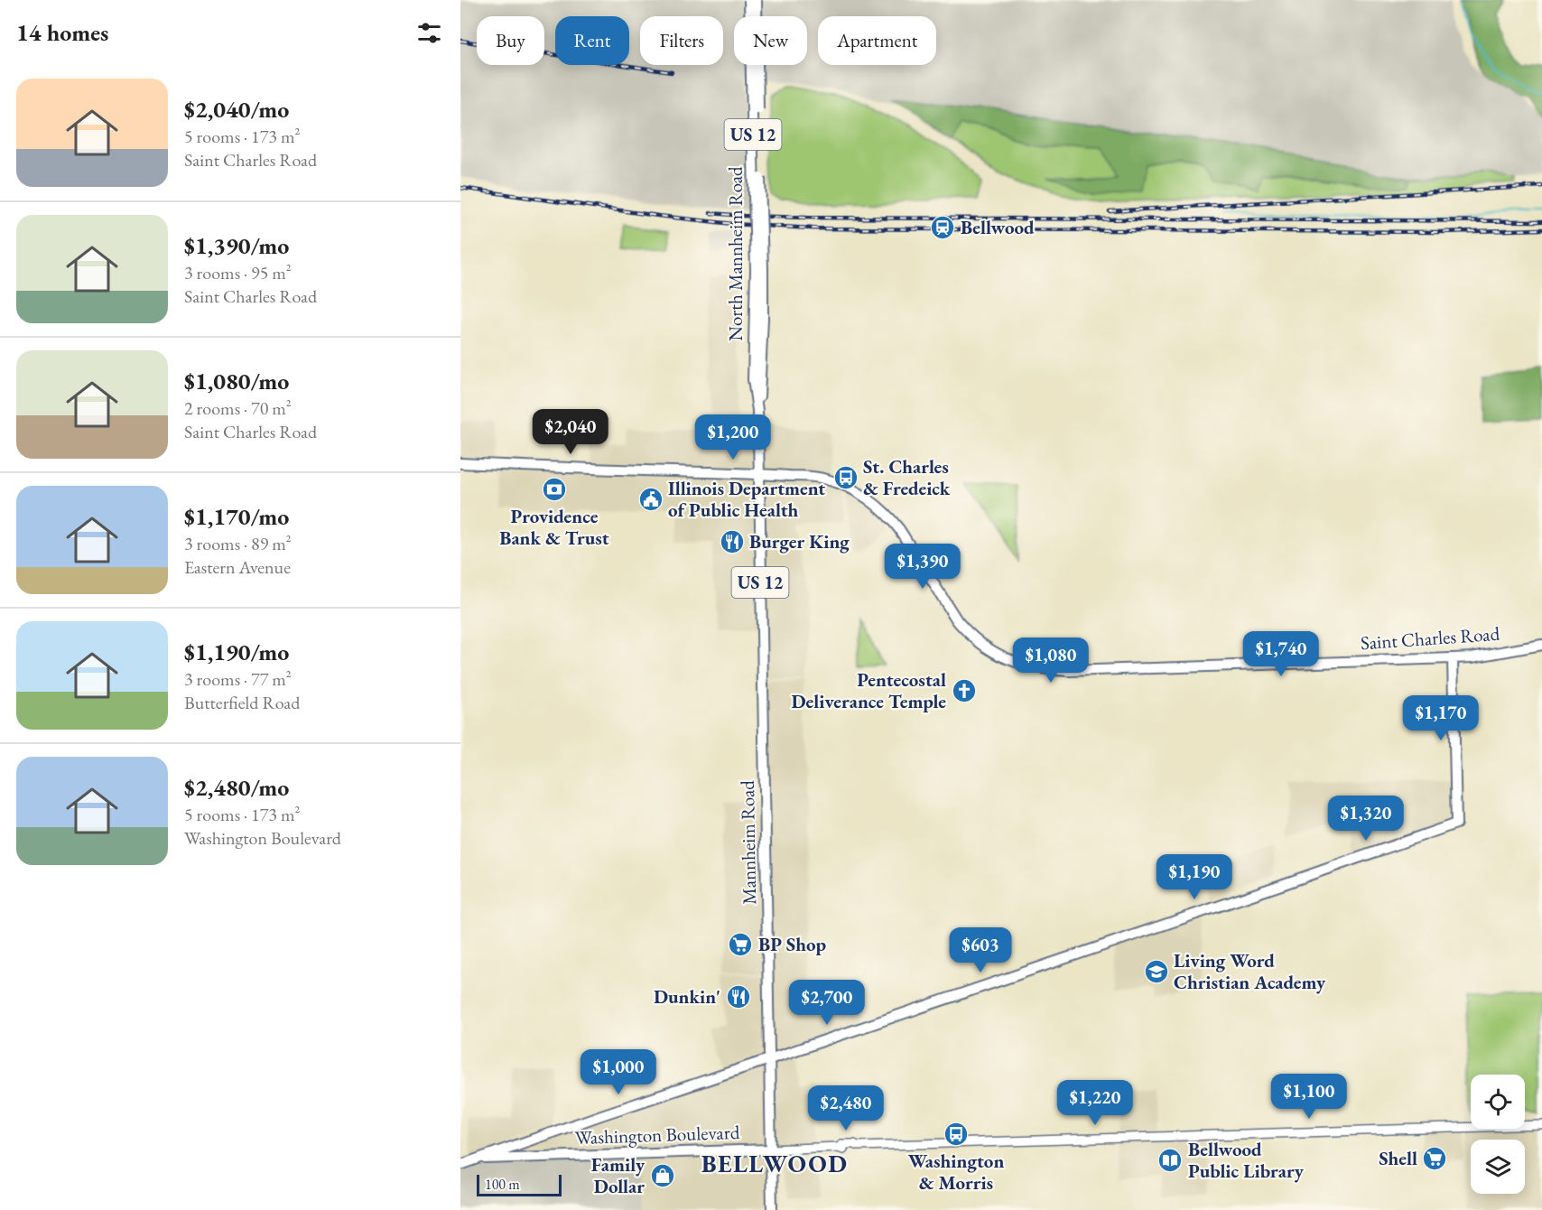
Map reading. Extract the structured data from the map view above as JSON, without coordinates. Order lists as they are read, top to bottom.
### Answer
{
  "streets": {
    "main road": [
      "US 12",
      "North Mannheim Road",
      "Saint Charles Road",
      "Mannheim Road",
      "Washington Boulevard"
    ]
  },
  "crossings": [
    ["North Mannheim Road", "Saint Charles Road"],
    ["North Mannheim Road", "Mannheim Road"],
    ["Saint Charles Road", "Mannheim Road"],
    ["Mannheim Road", "Washington Boulevard"]
  ],
  "districts": ["BELLWOOD"],
  "places": {
    "station": ["Bellwood"],
    "bus stop": ["St. Charles & Fredeick", "Washington & Morris"],
    "bank": ["Providence Bank & Trust"],
    "public building": ["Illinois Department of Public Health"],
    "restaurant": ["Burger King", "Dunkin'"],
    "church": ["Pentecostal Deliverance Temple"],
    "supermarket": ["BP Shop", "Shell"],
    "school or university": ["Living Word Christian Academy"],
    "library": ["Bellwood Public Library"],
    "shop": ["Family Dollar"]
  },
  "scale_bar": "100 m",
  "page": {
    "heading": "14 homes",
    "chip": [
      "Buy",
      "Rent",
      "Filters",
      "New",
      "Apartment"
    ],
    "list": [
      {
        "name": "$2,040/mo",
        "note": "5 rooms · 173 m² · Saint Charles Road"
      },
      {
        "name": "$1,390/mo",
        "note": "3 rooms · 95 m² · Saint Charles Road"
      },
      {
        "name": "$1,080/mo",
        "note": "2 rooms · 70 m² · Saint Charles Road"
      },
      {
        "name": "$1,170/mo",
        "note": "3 rooms · 89 m² · Eastern Avenue"
      },
      {
        "name": "$1,190/mo",
        "note": "3 rooms · 77 m² · Butterfield Road"
      },
      {
        "name": "$2,480/mo",
        "note": "5 rooms · 173 m² · Washington Boulevard"
      }
    ],
    "price": [
      "$2,040",
      "$1,200",
      "$1,390",
      "$1,740",
      "$1,080",
      "$1,170",
      "$1,320",
      "$1,190",
      "$603",
      "$2,700",
      "$1,000",
      "$1,100",
      "$1,220",
      "$2,480"
    ],
    "scale": "100 m"
  }
}
